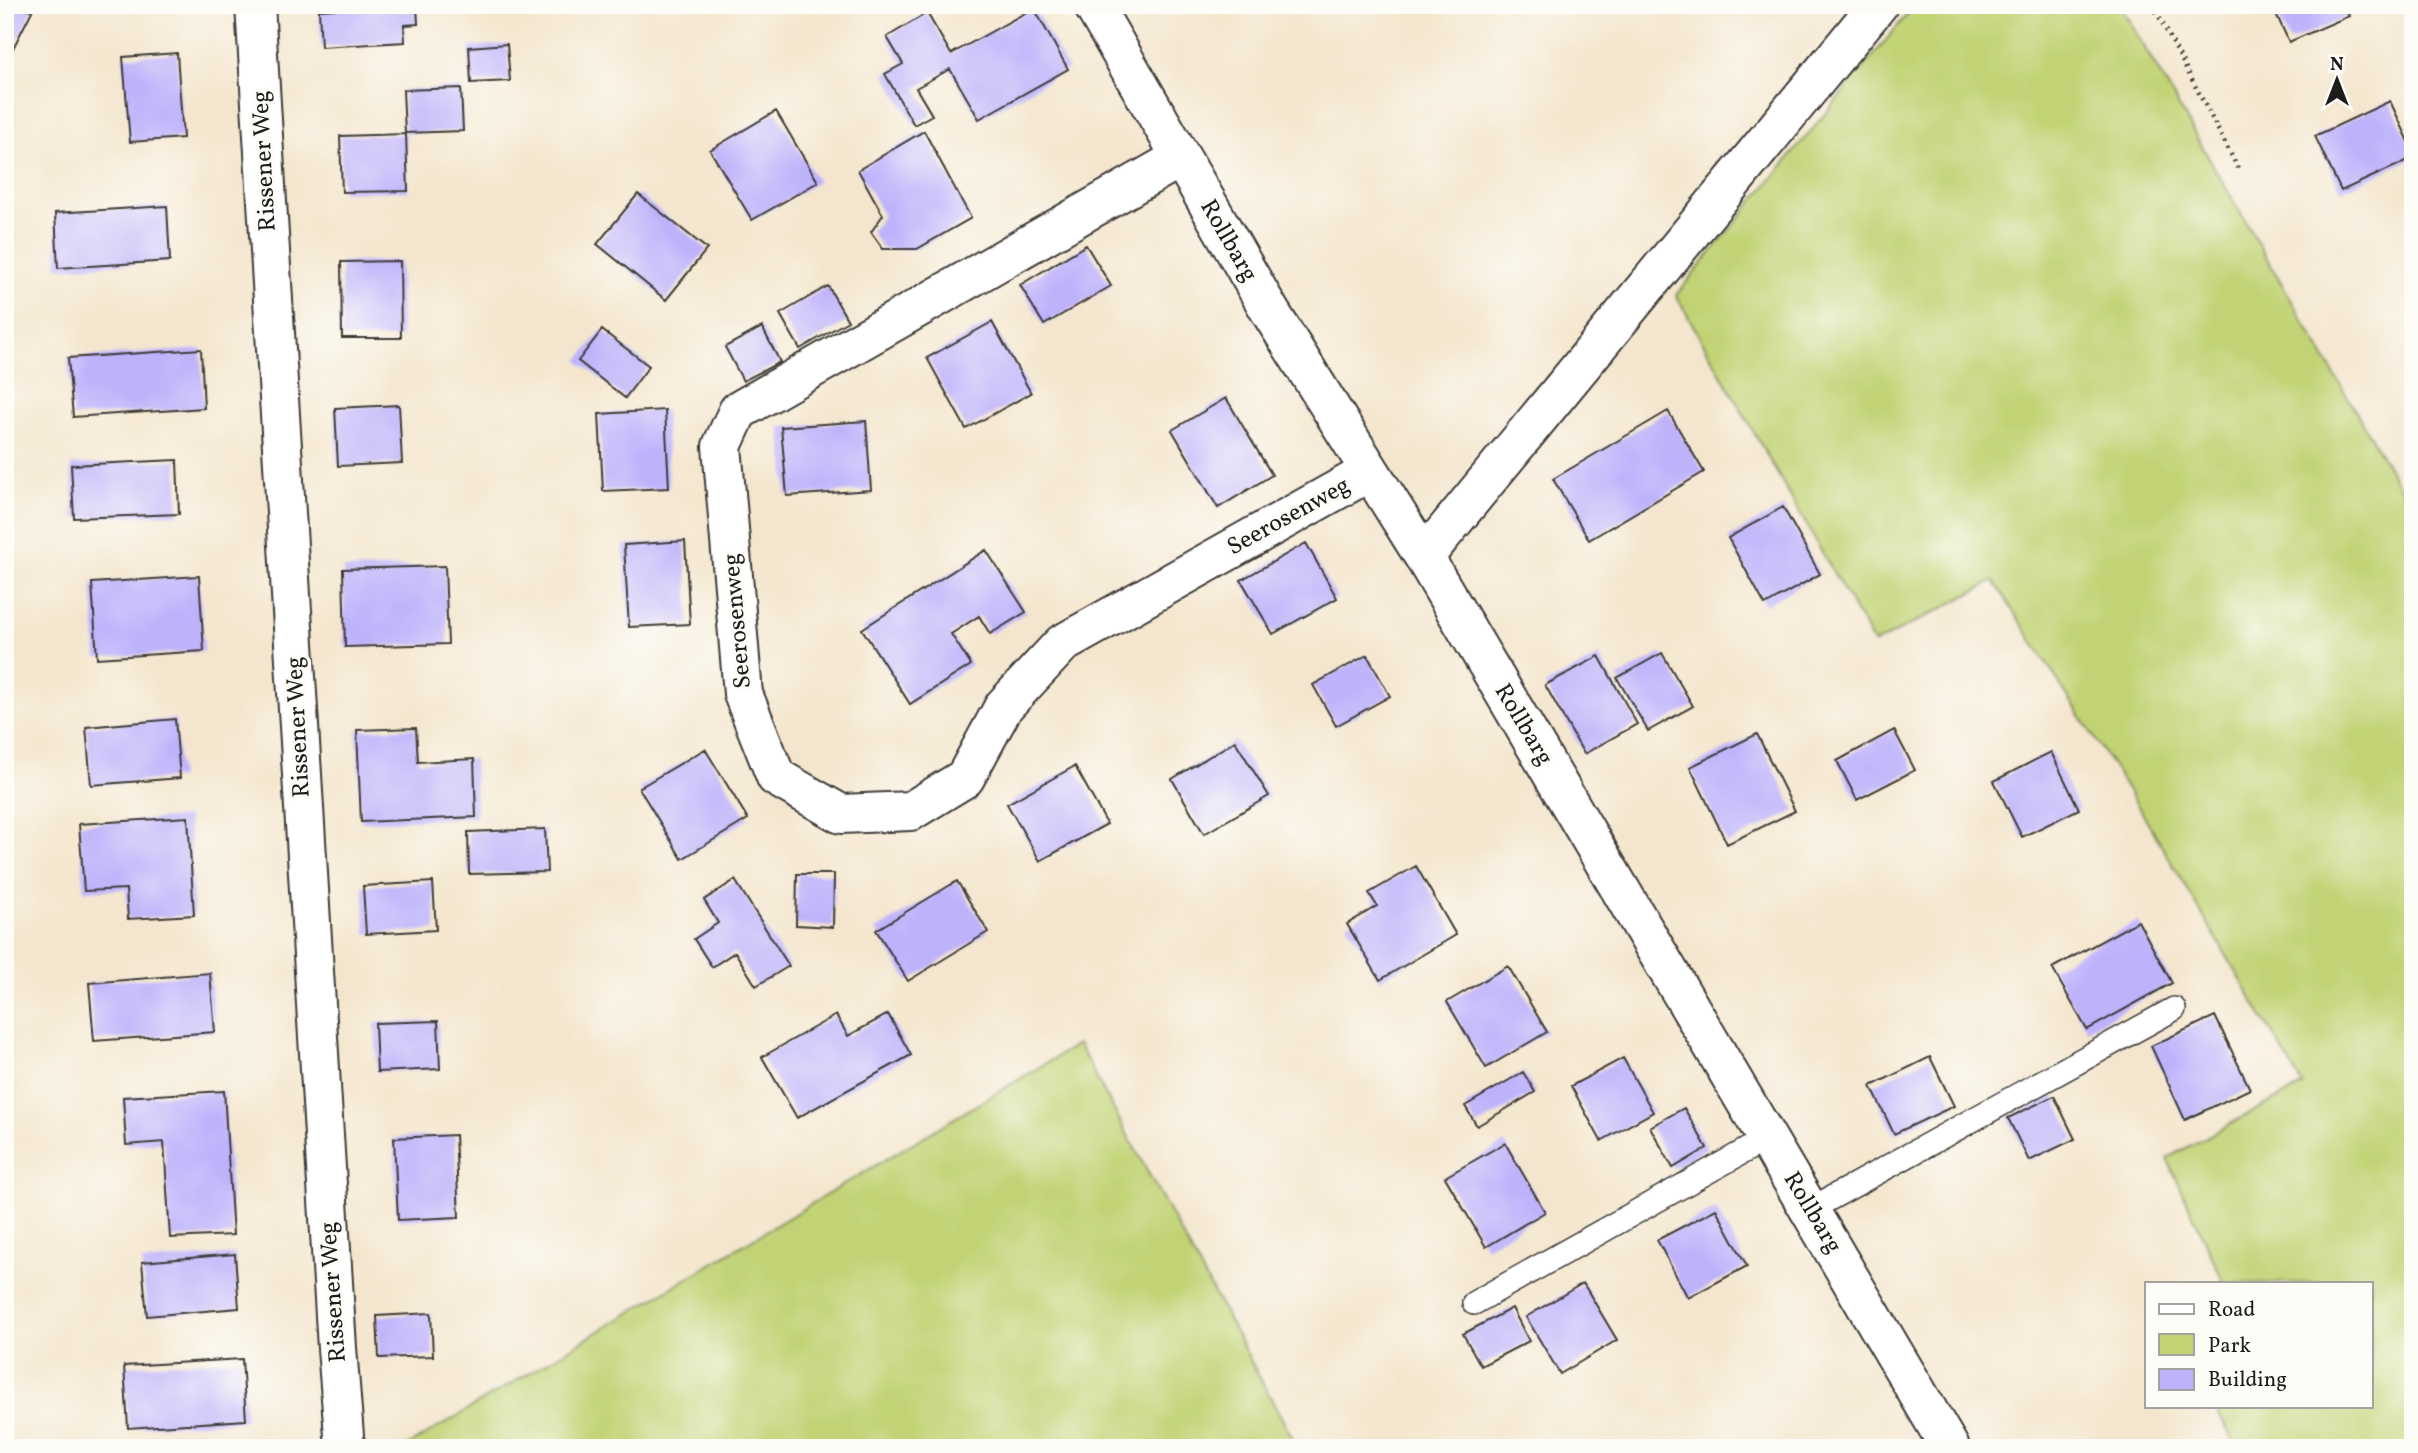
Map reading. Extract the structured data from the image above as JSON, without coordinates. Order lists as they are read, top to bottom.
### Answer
{
  "streets": {
    "street": ["Rissener Weg", "Rollbarg", "Seerosenweg"]
  },
  "crossings": [
    ["Rollbarg", "Seerosenweg"]
  ],
  "legend": ["Road", "Park", "Building"],
  "north": "top"
}
